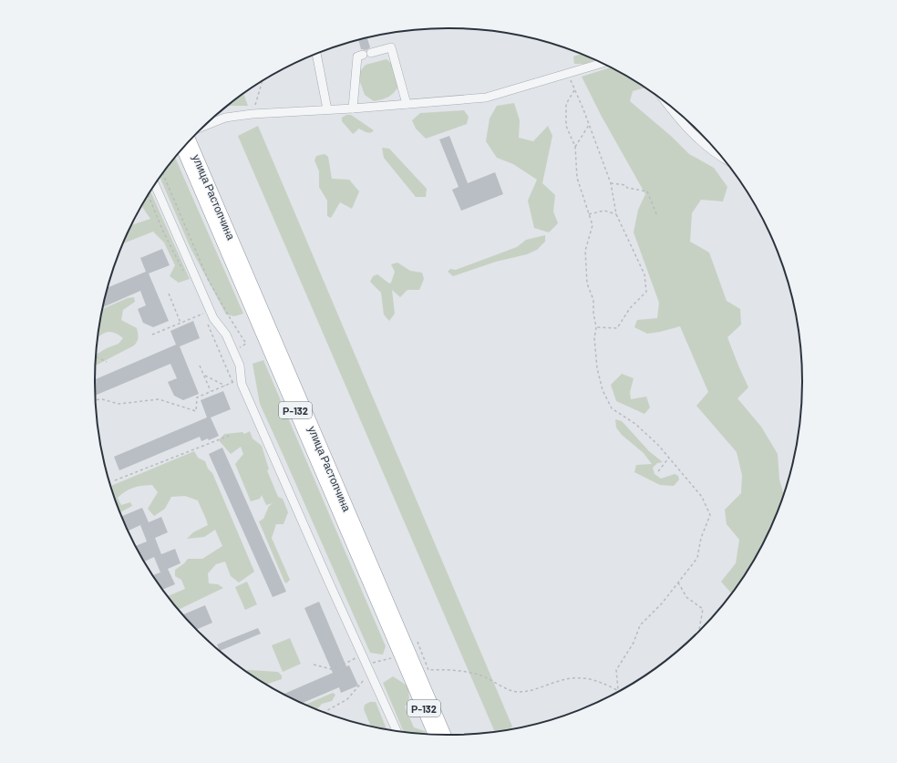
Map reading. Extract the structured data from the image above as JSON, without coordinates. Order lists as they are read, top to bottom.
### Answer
{
  "streets": {
    "highway": ["улица Растопчина", "Р-132"]
  }
}
